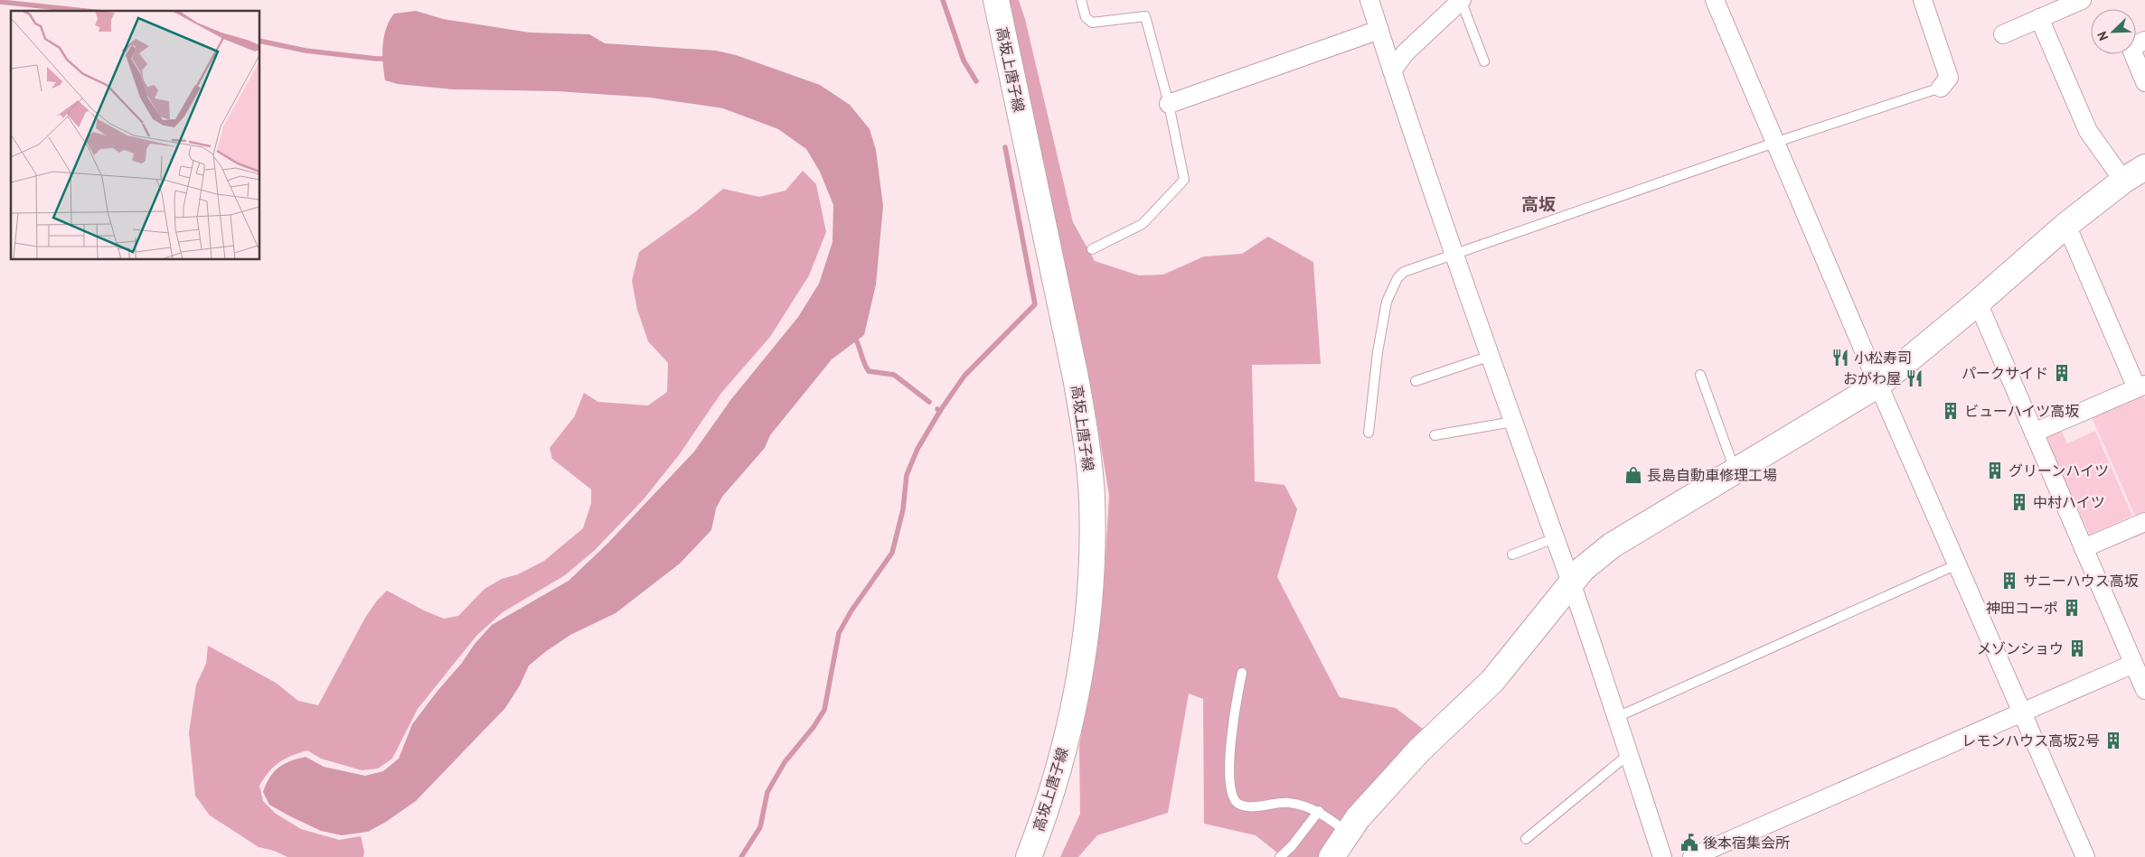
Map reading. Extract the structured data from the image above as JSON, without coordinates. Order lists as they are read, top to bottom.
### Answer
{
  "streets": {
    "street": ["高坂上唐子線"]
  },
  "districts": ["高坂"],
  "places": {
    "restaurant": ["小松寿司", "おがわ屋"],
    "building": [
      "パークサイド",
      "ビューハイツ高坂",
      "グリーンハイツ",
      "中村ハイツ",
      "サニーハウス高坂",
      "神田コーポ",
      "メゾンショウ",
      "レモンハウス高坂2号"
    ],
    "shop": ["長島自動車修理工場"],
    "public building": ["後本宿集会所"]
  },
  "north": "bottom left"
}
